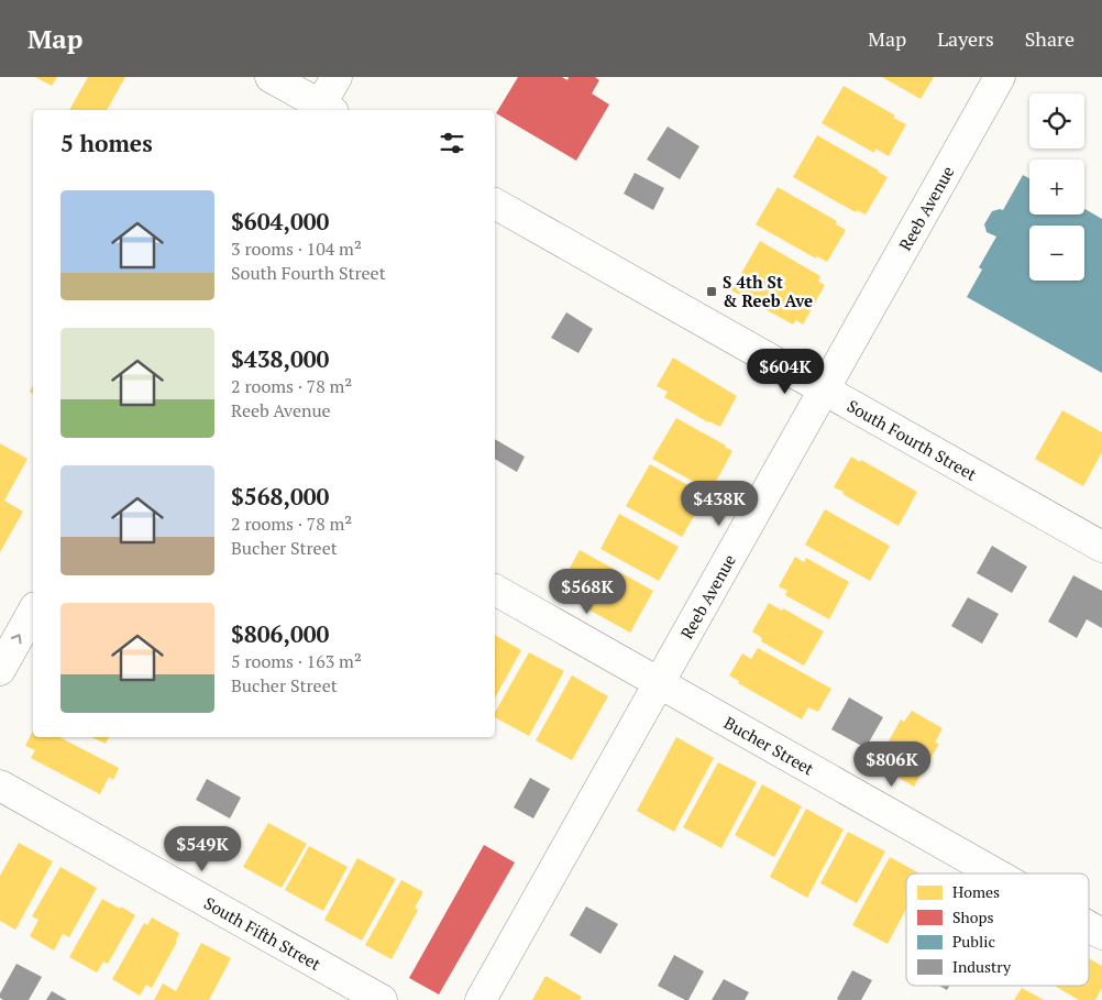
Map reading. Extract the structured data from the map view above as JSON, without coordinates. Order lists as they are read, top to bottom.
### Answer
{
  "streets": {
    "street": [
      "Reeb Avenue",
      "South Fourth Street",
      "Bucher Street",
      "South Fifth Street"
    ]
  },
  "crossings": [
    ["Reeb Avenue", "South Fourth Street"],
    ["Reeb Avenue", "Bucher Street"]
  ],
  "places": {
    "transit": ["S 4th St & Reeb Ave"]
  },
  "legend": [
    "Homes",
    "Shops",
    "Public",
    "Industry"
  ],
  "page": {
    "header": "Map",
    "nav": ["Map", "Layers", "Share"],
    "map_buttons": ["+", "−"],
    "heading": "5 homes",
    "list": [
      {
        "name": "$604,000",
        "note": "3 rooms · 104 m² · South Fourth Street"
      },
      {
        "name": "$438,000",
        "note": "2 rooms · 78 m² · Reeb Avenue"
      },
      {
        "name": "$568,000",
        "note": "2 rooms · 78 m² · Bucher Street"
      },
      {
        "name": "$806,000",
        "note": "5 rooms · 163 m² · Bucher Street"
      }
    ],
    "price": [
      "$604K",
      "$438K",
      "$568K",
      "$806K",
      "$549K"
    ]
  }
}
